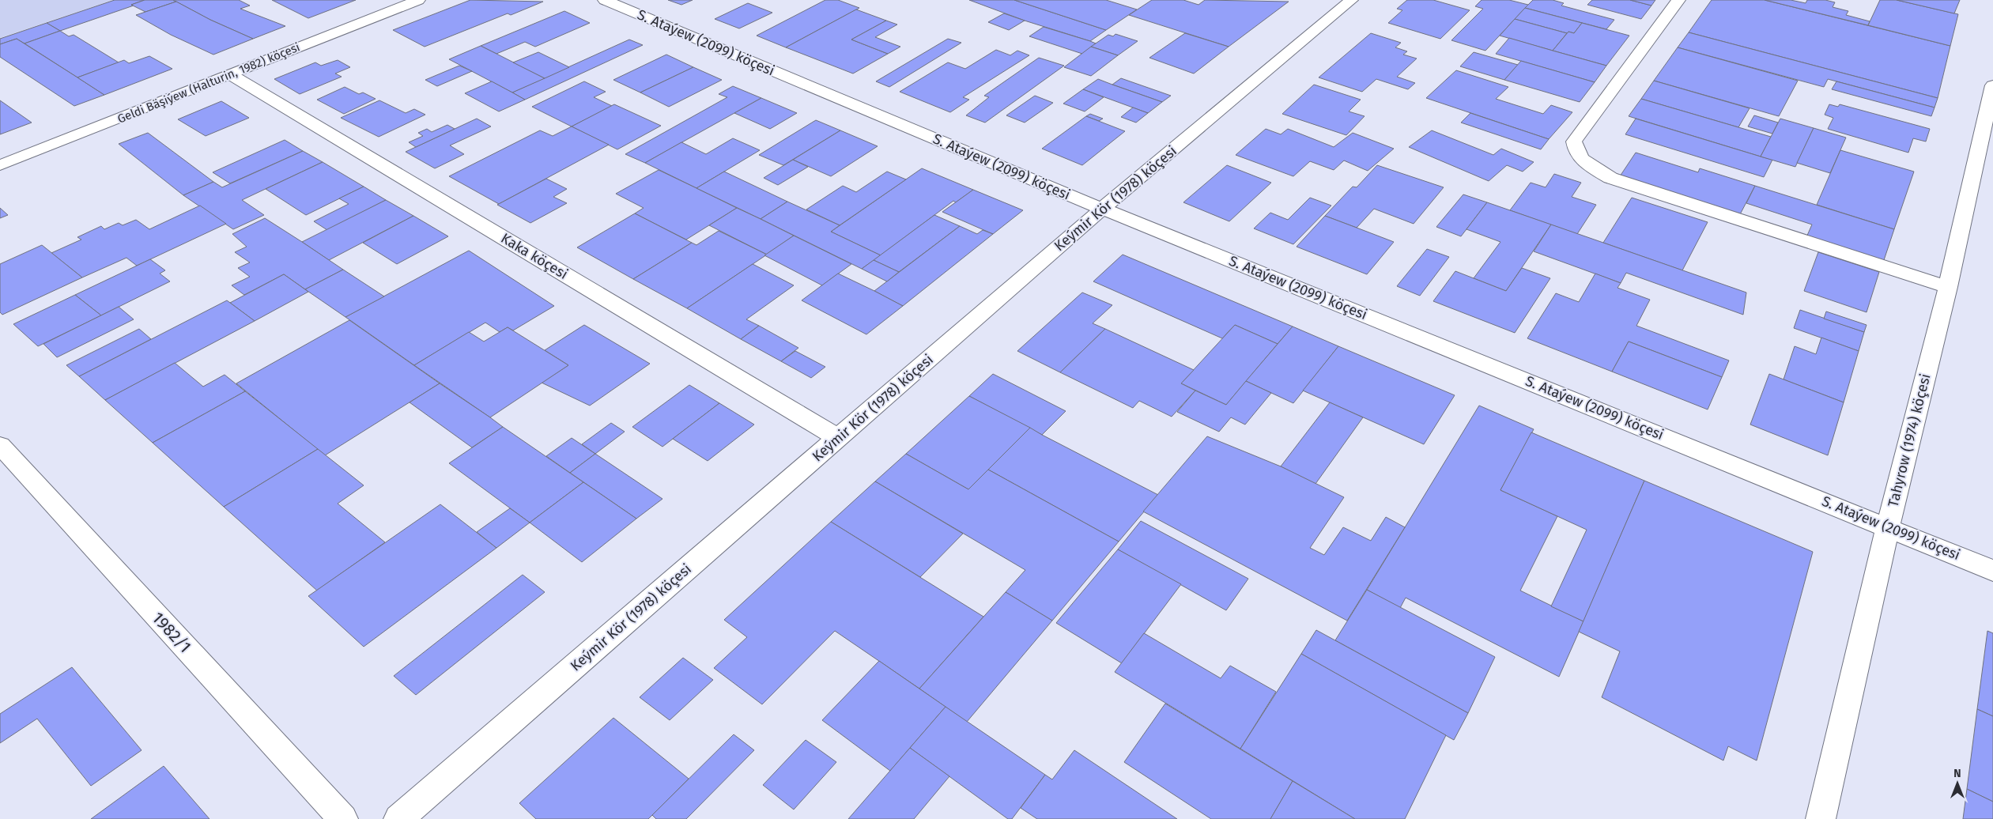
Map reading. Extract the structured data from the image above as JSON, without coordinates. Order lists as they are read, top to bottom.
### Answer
{
  "streets": {
    "street": [
      "S. Ataýew (2099) köçesi",
      "Geldi Bäşiýew (Halturin, 1982) köçesi",
      "Keýmir Kör (1978) köçesi",
      "Kaka köçesi",
      "Tahyrow (1974) köçesi",
      "1982/1"
    ]
  },
  "crossings": [
    ["S. Ataýew (2099) köçesi", "Keýmir Kör (1978) köçesi"],
    ["S. Ataýew (2099) köçesi", "Tahyrow (1974) köçesi"],
    ["Geldi Bäşiýew (Halturin, 1982) köçesi", "Kaka köçesi"],
    ["Keýmir Kör (1978) köçesi", "Kaka köçesi"]
  ],
  "north": "top"
}
